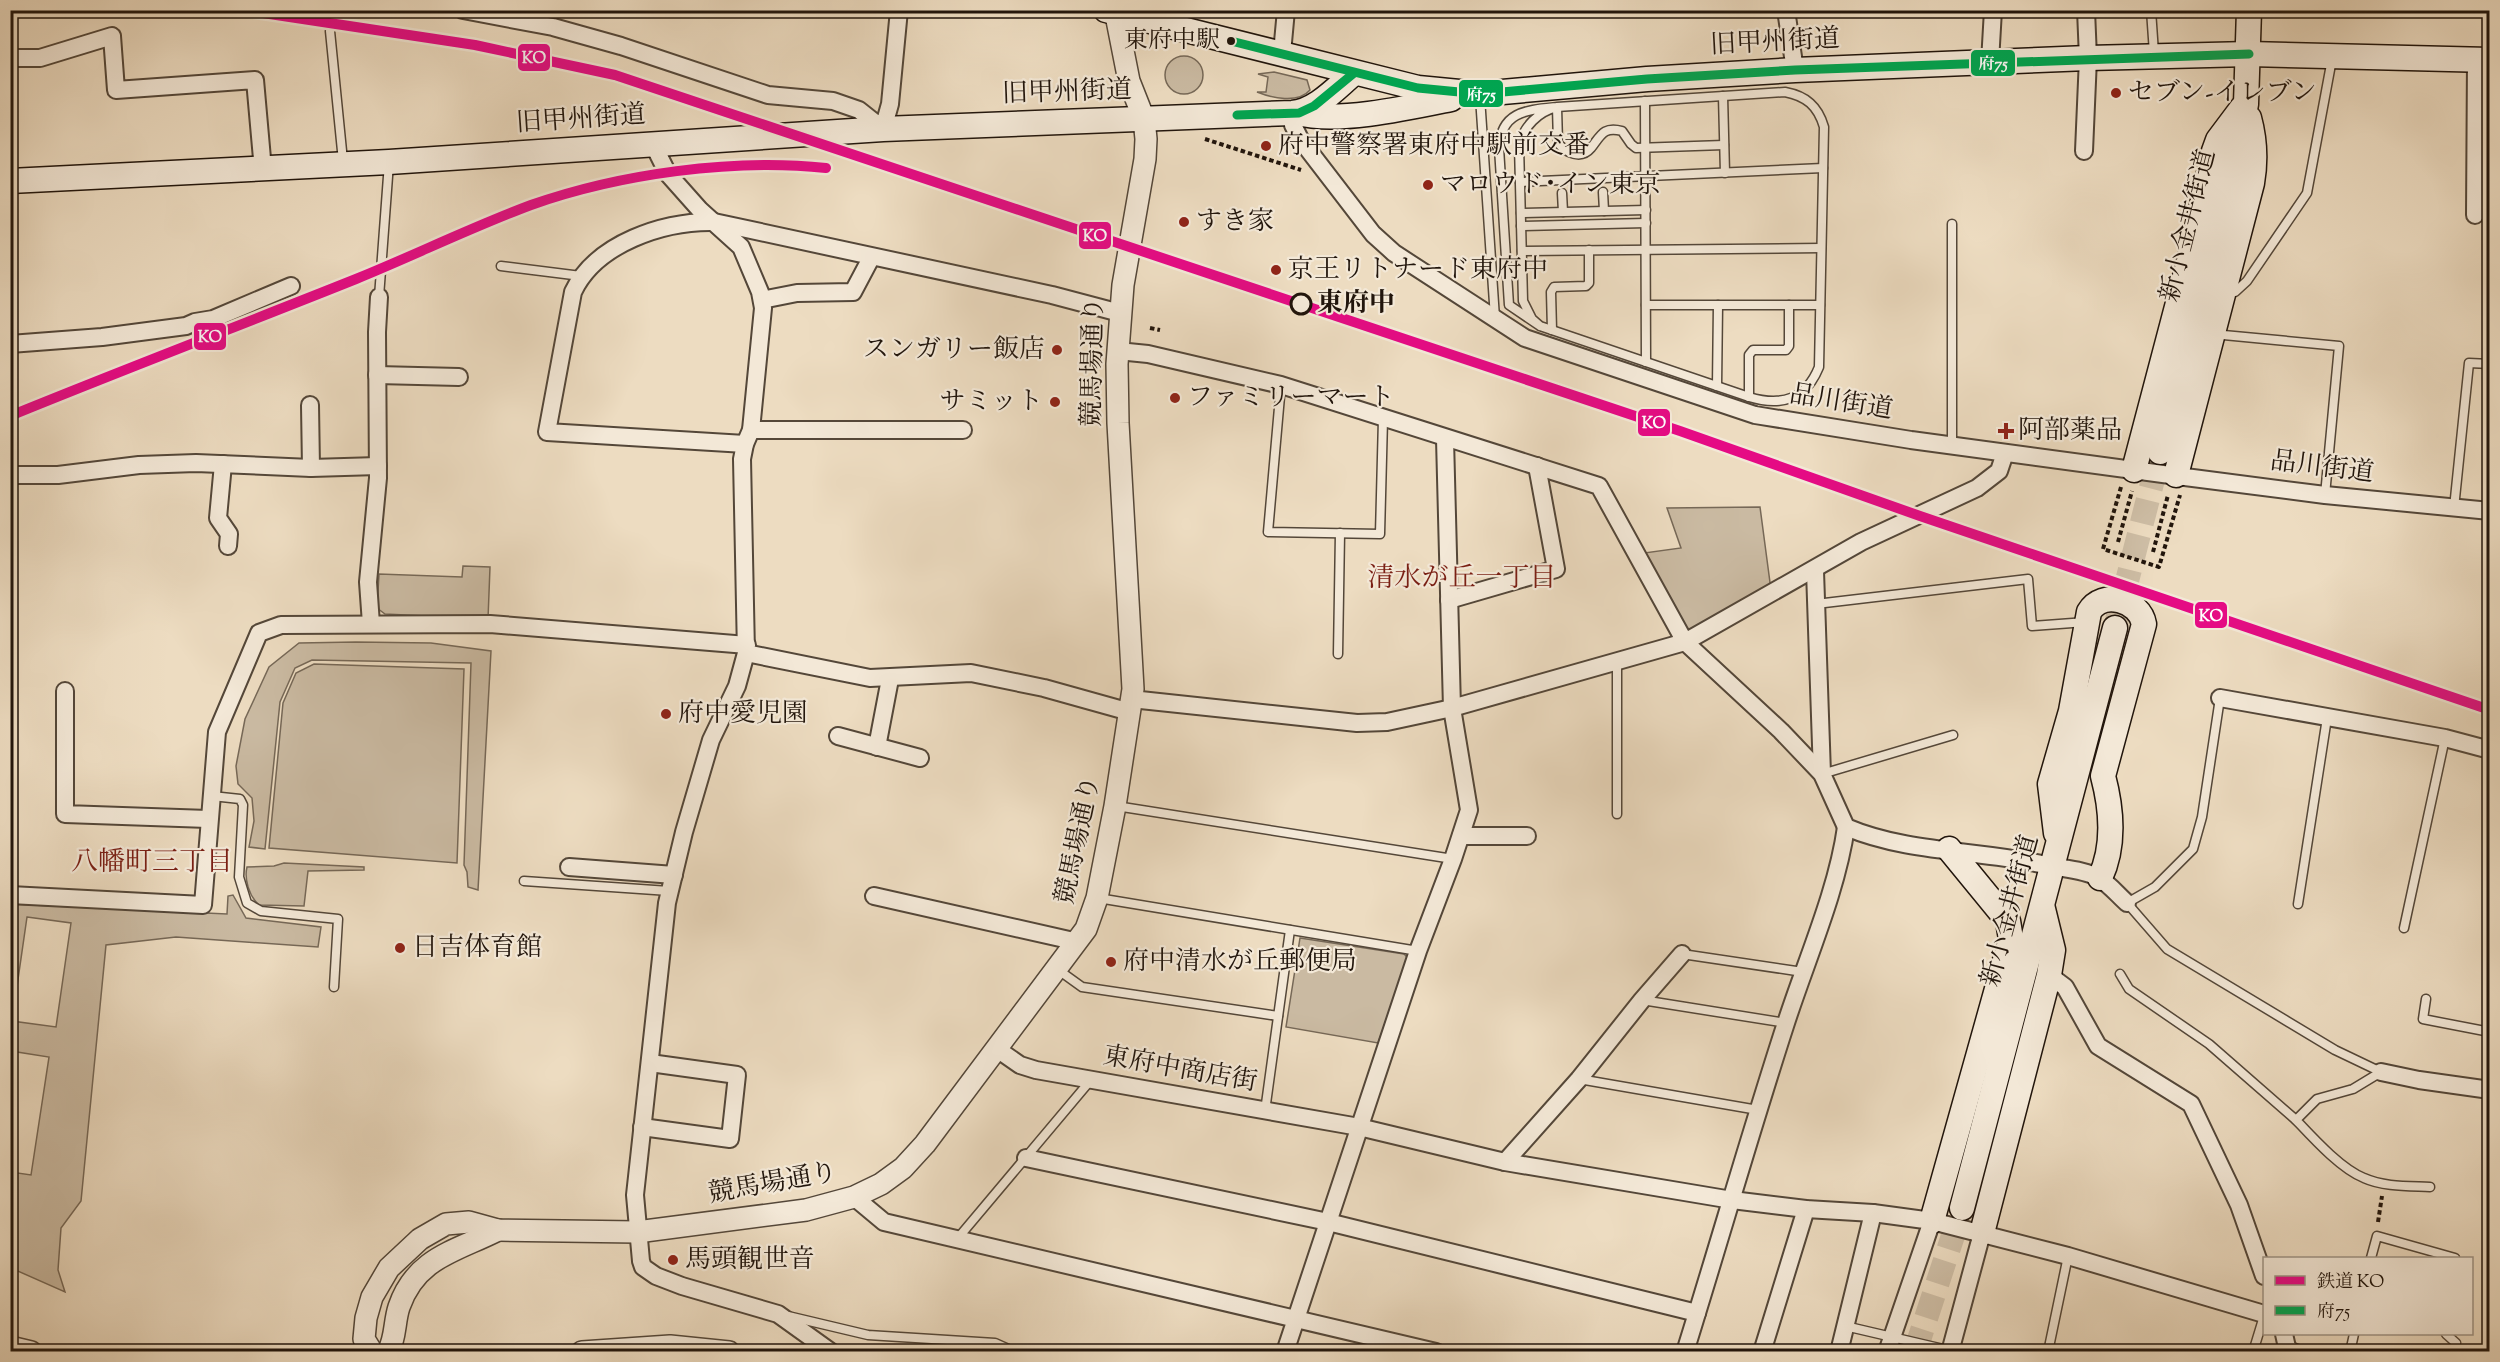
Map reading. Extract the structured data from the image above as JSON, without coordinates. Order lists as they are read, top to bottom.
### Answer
{
  "streets": {
    "main road": ["旧甲州街道", "新小金井街道"],
    "street": ["競馬場通り", "品川街道", "東府中商店街"]
  },
  "crossings": [
    ["旧甲州街道", "新小金井街道"],
    ["旧甲州街道", "競馬場通り"],
    ["旧甲州街道", "品川街道"],
    ["競馬場通り", "東府中商店街"]
  ],
  "districts": ["清水が丘一丁目", "八幡町三丁目"],
  "places": {
    "other": [
      "東府中駅",
      "セブン-イレブン",
      "府中警察署東府中駅前交番",
      "マロウド･イン東京",
      "すき家",
      "京王リトナード東府中",
      "東府中",
      "スンガリー飯店",
      "ファミリーマート",
      "サミット",
      "府中愛児園",
      "日吉体育館",
      "府中清水が丘郵便局",
      "馬頭観世音"
    ],
    "health": ["阿部薬品"]
  },
  "lines": ["rail line KO", "transit line 府75"],
  "legend": ["鉄道 KO", "府75"]
}
